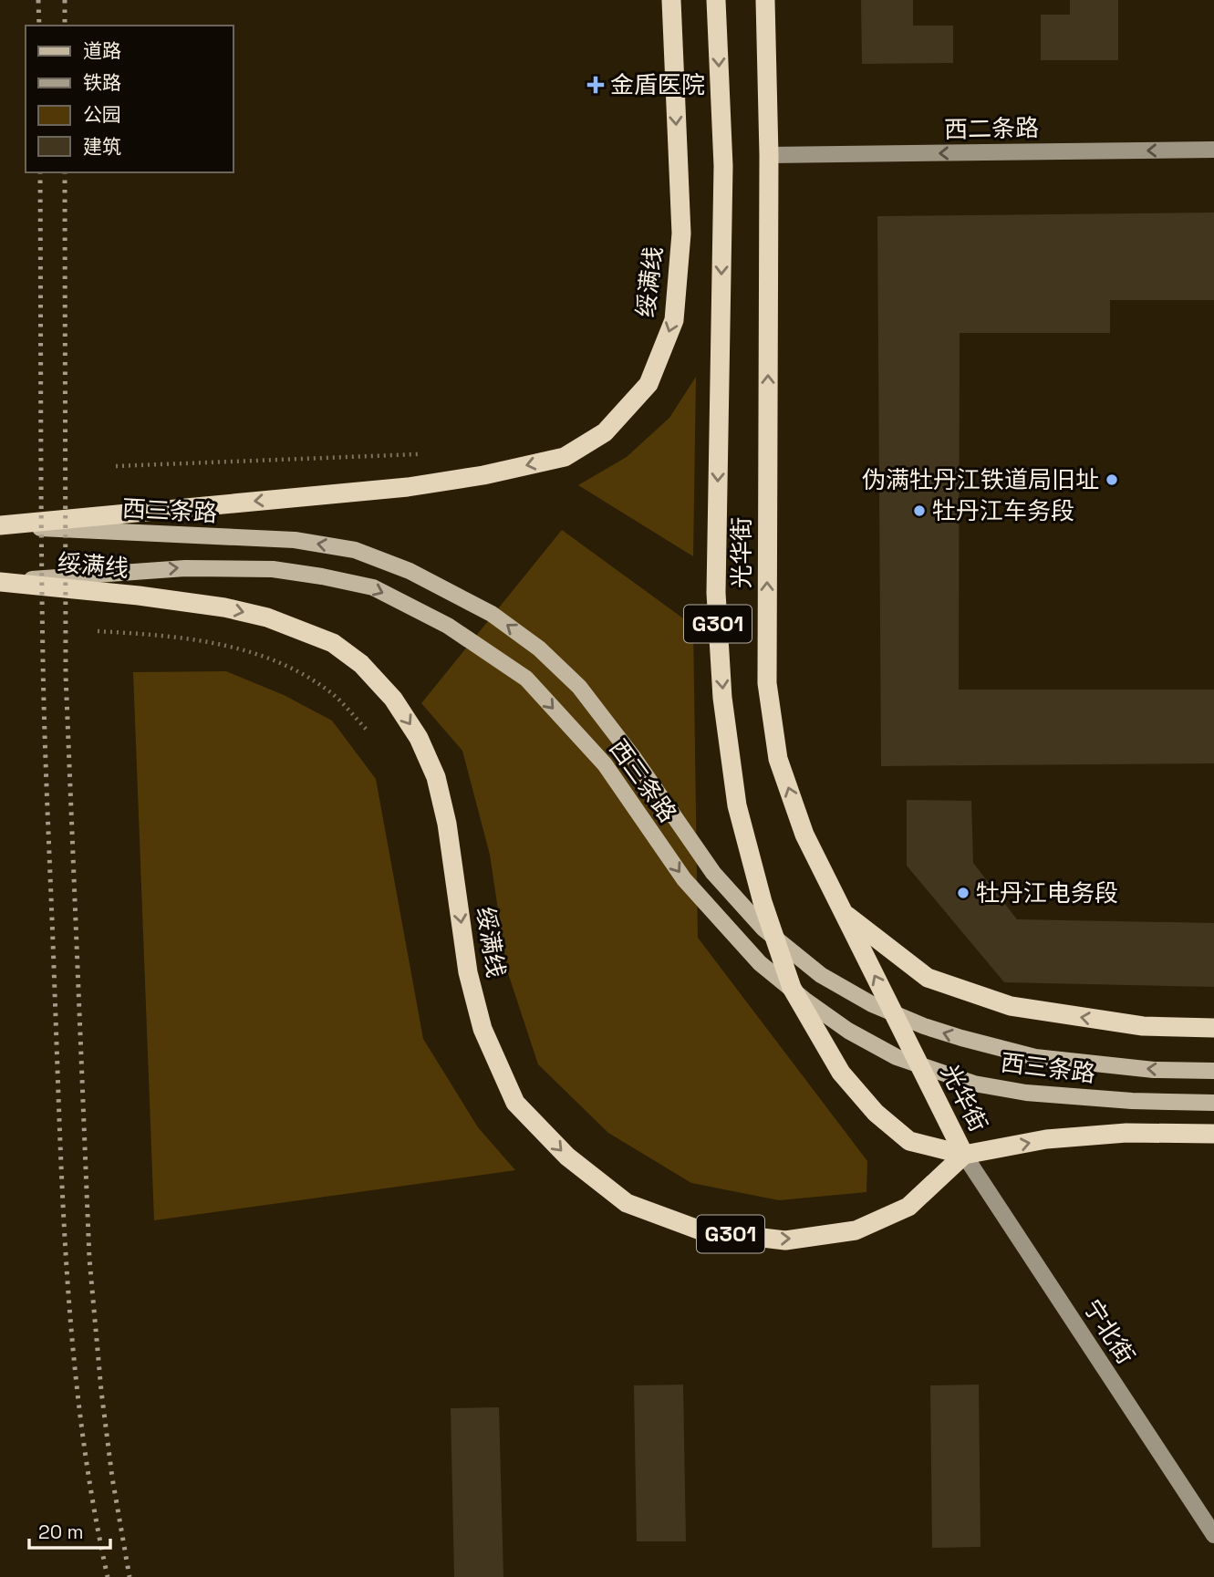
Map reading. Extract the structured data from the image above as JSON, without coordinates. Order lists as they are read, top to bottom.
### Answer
{
  "streets": {
    "highway": ["绥满线", "光华街", "G301"],
    "main road": ["西三条路"],
    "street": ["西二条路", "宁北街"]
  },
  "crossings": [
    ["西二条路", "光华街"],
    ["绥满线", "西三条路"],
    ["绥满线", "光华街"],
    ["绥满线", "宁北街"],
    ["光华街", "宁北街"]
  ],
  "one_way": ["西二条路"],
  "places": {
    "health": ["金盾医院"],
    "other": ["伪满牡丹江铁道局旧址", "牡丹江车务段", "牡丹江电务段"]
  },
  "legend": [
    "道路",
    "铁路",
    "公园",
    "建筑"
  ],
  "scale_bar": "20 m"
}
